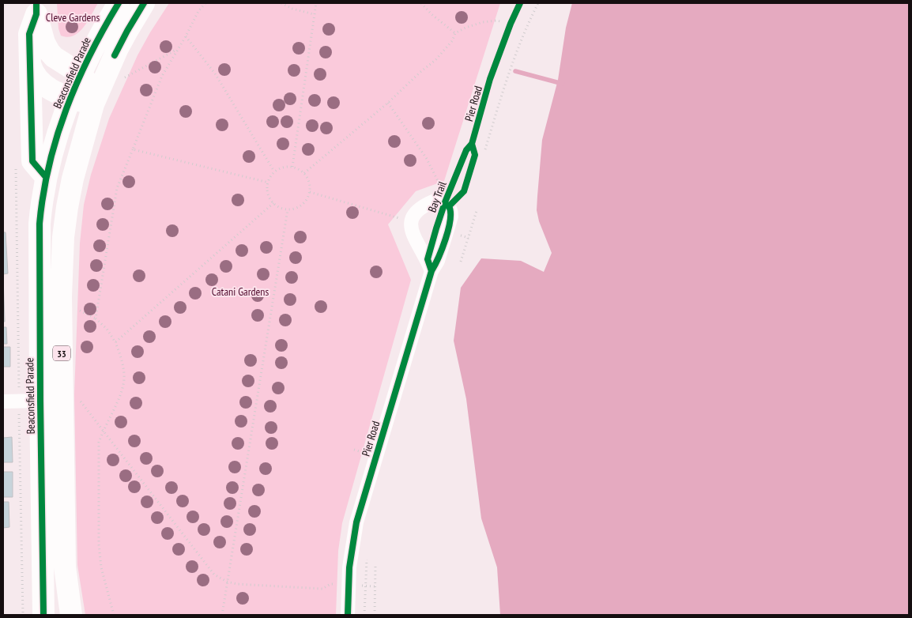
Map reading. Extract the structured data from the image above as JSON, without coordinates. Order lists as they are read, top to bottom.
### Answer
{
  "streets": {
    "main road": ["Beaconsfield Parade", "33"],
    "street": ["Pier Road"],
    "cycle path": ["Bay Trail"]
  },
  "crossings": [
    ["Beaconsfield Parade", "33"]
  ],
  "parks": ["Cleve Gardens", "Catani Gardens"]
}
